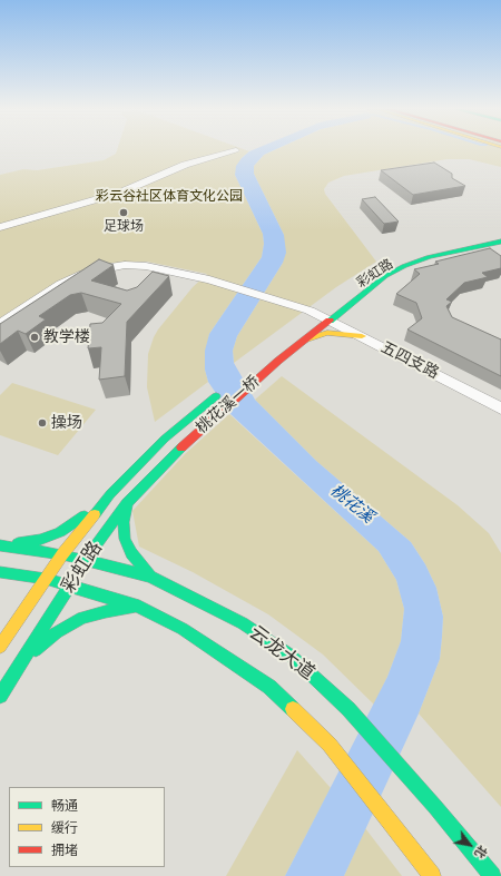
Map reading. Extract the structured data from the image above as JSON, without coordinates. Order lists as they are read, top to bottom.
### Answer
{
  "streets": {
    "main road": ["彩虹路", "桃花溪一桥", "云龙大道"],
    "street": ["五四支路"]
  },
  "crossings": [
    ["彩虹路", "五四支路"],
    ["彩虹路", "桃花溪一桥"],
    ["彩虹路", "云龙大道"]
  ],
  "water": ["桃花溪"],
  "parks": ["彩云谷社区体育文化公园"],
  "places": ["足球场", "教学楼", "操场"],
  "legend": ["畅通", "缓行", "拥堵"],
  "north": "bottom right"
}
